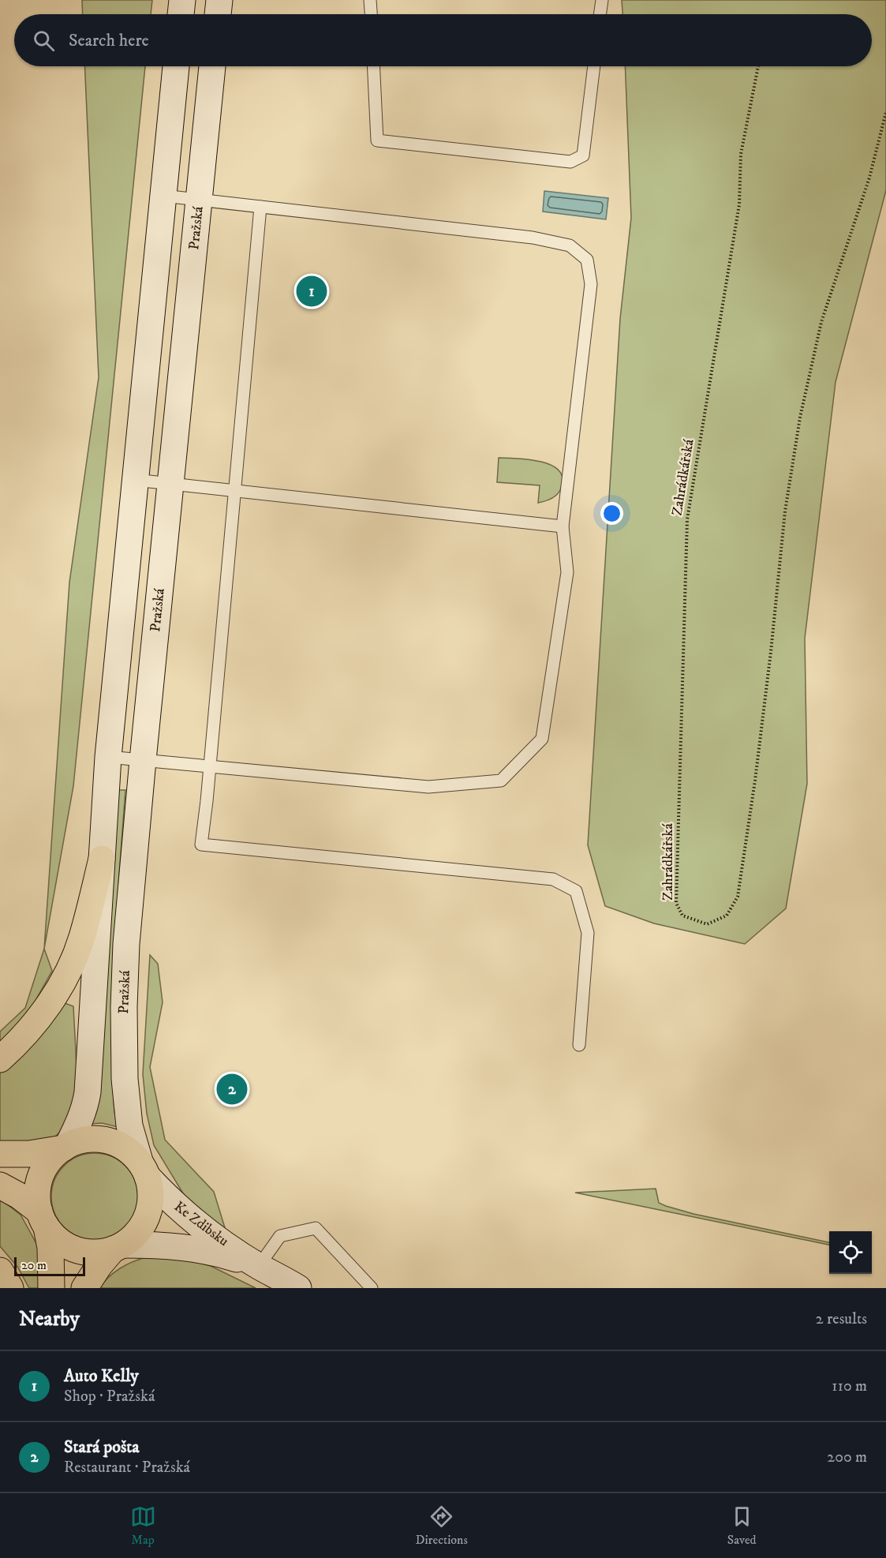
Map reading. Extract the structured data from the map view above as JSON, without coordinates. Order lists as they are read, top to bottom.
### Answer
{
  "streets": {
    "main road": ["Pražská", "Ke Zdibsku"],
    "path": ["Zahrádkářská"]
  },
  "crossings": [
    ["Pražská", "Ke Zdibsku"]
  ],
  "scale_bar": "20 m",
  "page": {
    "search": "Search here",
    "pins": ["1", "2"],
    "scale": "20 m",
    "heading": ["Nearby", "2 results"],
    "list": [
      {
        "mark": "1",
        "name": "Auto Kelly",
        "note": "Shop · Pražská",
        "value": "110 m"
      },
      {
        "mark": "2",
        "name": "Stará pošta",
        "note": "Restaurant · Pražská",
        "value": "200 m"
      }
    ],
    "nav": ["Map", "Directions", "Saved"]
  }
}
